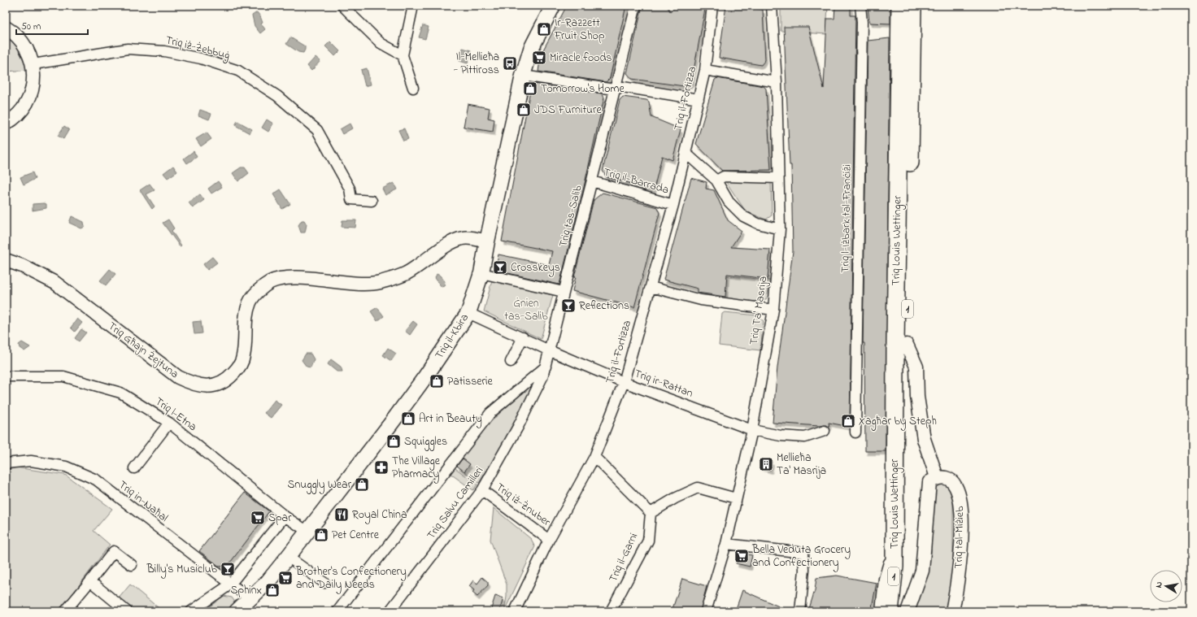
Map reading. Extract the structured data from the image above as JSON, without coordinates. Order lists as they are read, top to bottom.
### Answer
{
  "streets": {
    "highway": ["Triq Louis Wettinger", "1"],
    "main road": ["Triq il-Kbira"],
    "street": [
      "Triq iż-Żebbuġ",
      "Triq il-Fortizza",
      "Triq il-Barrada",
      "Triq tas-Salib",
      "Triq l-Iżbark tal-Franċiżi",
      "Triq Ta' Masrija",
      "Triq Għajn Żejtuna",
      "Triq ir-Rattan",
      "Triq l-Etna",
      "Triq in-Naħal",
      "Triq Salvu Camilleri",
      "Triq iż-Żnuber",
      "Triq tal-Miżieb",
      "Triq il-Garni"
    ]
  },
  "crossings": [
    ["Triq il-Fortizza", "Triq il-Barrada"],
    ["Triq il-Fortizza", "Triq ir-Rattan"],
    ["Triq il-Fortizza", "Triq iż-Żnuber"],
    ["Triq il-Barrada", "Triq tas-Salib"],
    ["Triq tas-Salib", "Triq ir-Rattan"],
    ["Triq tas-Salib", "Triq Salvu Camilleri"],
    ["Triq Ta' Masrija", "Triq ir-Rattan"],
    ["Triq il-Kbira", "Triq Għajn Żejtuna"],
    ["Triq il-Kbira", "Triq ir-Rattan"],
    ["Triq il-Kbira", "Triq l-Etna"],
    ["Triq il-Kbira", "Triq in-Naħal"],
    ["Triq Salvu Camilleri", "Triq iż-Żnuber"]
  ],
  "parks": ["Ġnien tas-Salib"],
  "places": {
    "shop": [
      "Ir-Razzett Fruit Shop",
      "Tomorrow's Home",
      "JDS Furniture",
      "Patisserie",
      "Art in Beauty",
      "Xagħar by Steph",
      "Squiggles",
      "Snuggly Wear",
      "Pet Centre",
      "Sphinx"
    ],
    "supermarket": [
      "Miracle foods",
      "Spar",
      "Bella Veduta Grocery and Confectionery",
      "Brother's Confectionery and Daily Needs"
    ],
    "bus stop": ["Il-Mellieħa - Pittiross"],
    "bar": ["Crosskeys", "Reflections", "Billy's Musiclub"],
    "building": ["Mellieħa Ta' Masrija"],
    "pharmacy": ["The Village Pharmacy"],
    "restaurant": ["Royal China"]
  },
  "scale_bar": "50 m",
  "north": "left"
}
